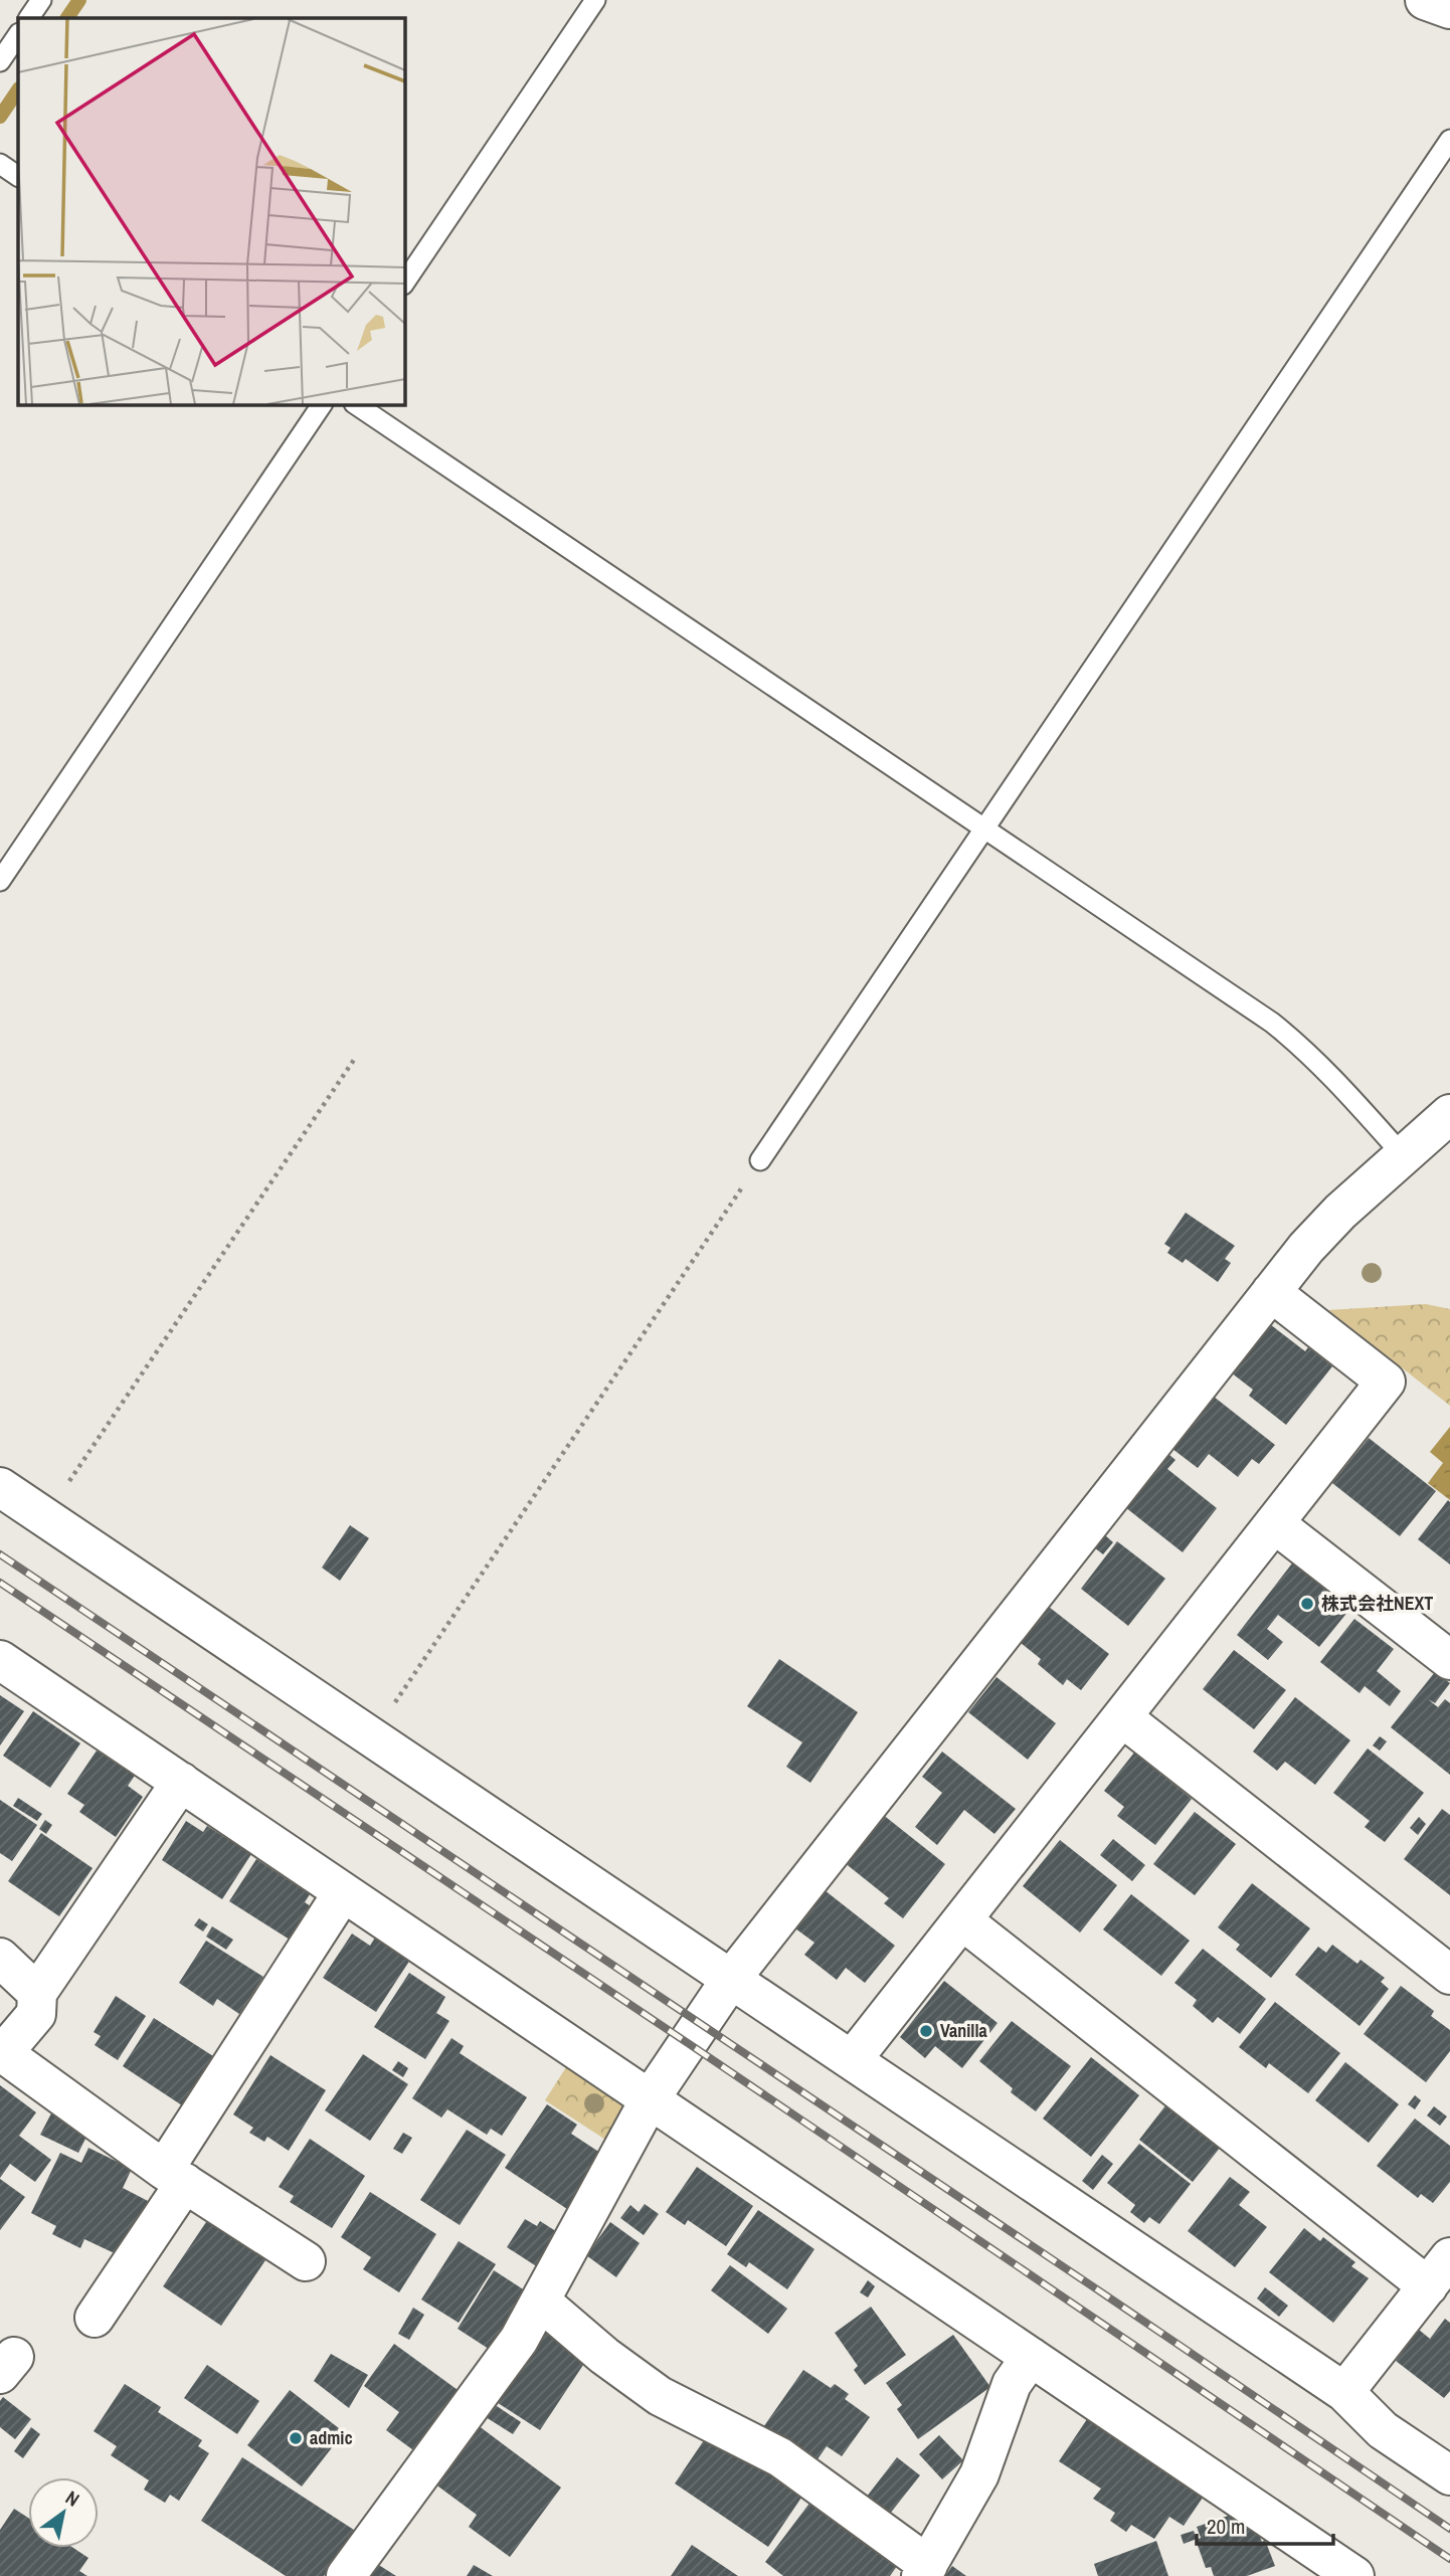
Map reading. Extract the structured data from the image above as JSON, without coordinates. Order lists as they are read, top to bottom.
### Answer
{
  "places": ["株式会社NEXT", "Vanilla", "admic"],
  "scale_bar": "20 m",
  "north": "top right"
}
